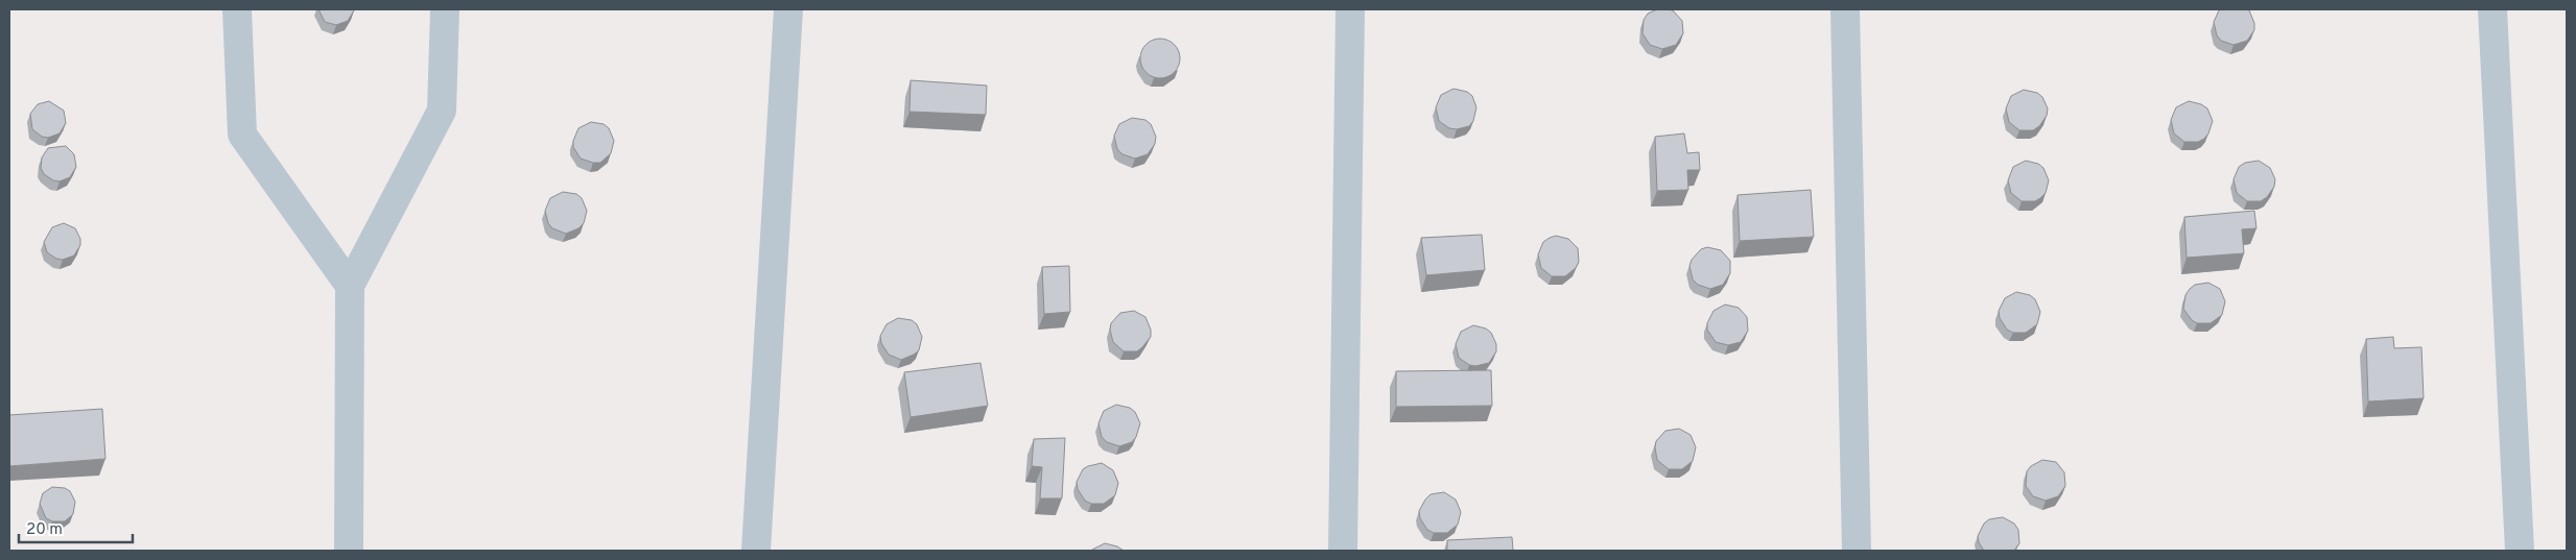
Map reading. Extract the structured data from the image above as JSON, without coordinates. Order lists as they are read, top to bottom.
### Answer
{
  "scale_bar": "20 m"
}
